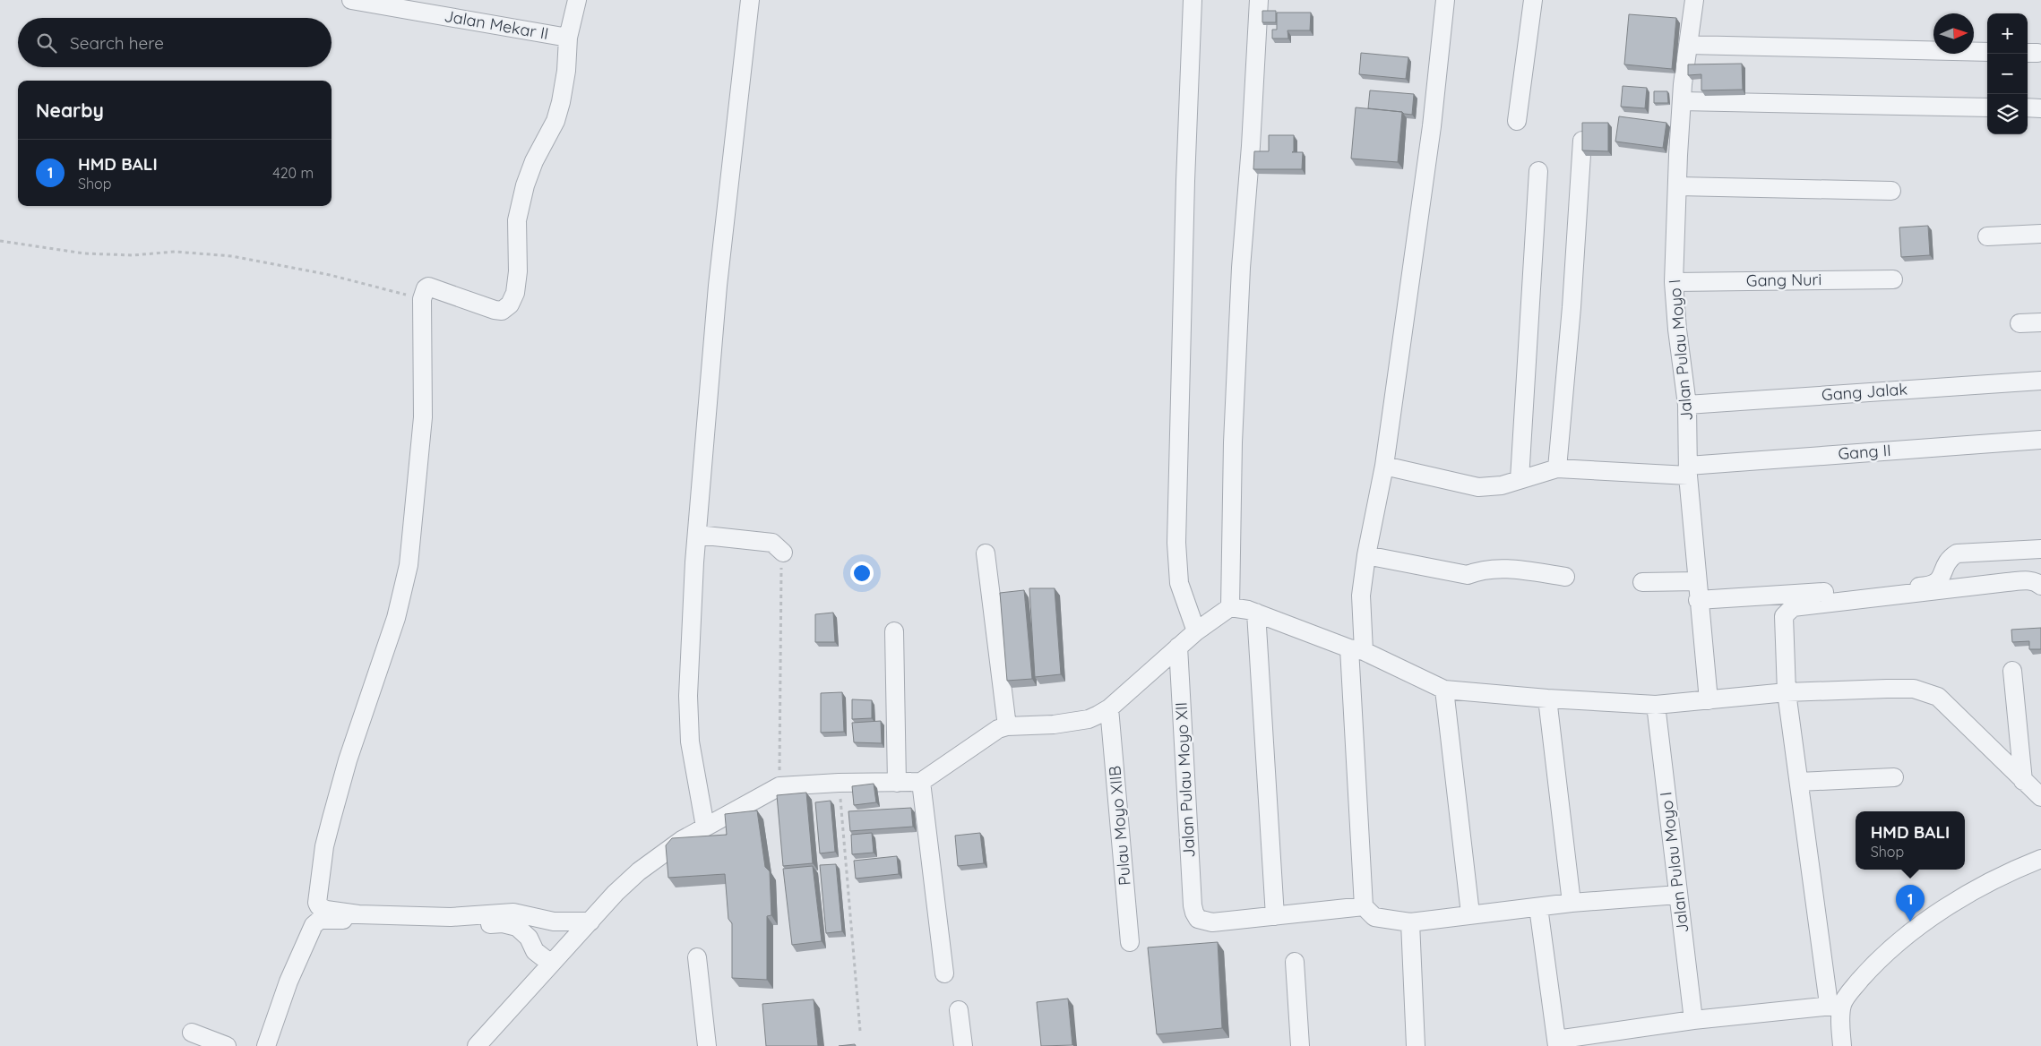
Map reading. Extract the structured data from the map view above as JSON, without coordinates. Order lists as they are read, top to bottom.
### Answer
{
  "streets": {
    "street": [
      "Jalan Mekar II",
      "Gang Nuri",
      "Jalan Pulau Moyo I",
      "Gang Jalak",
      "Gang II",
      "Jalan Pulau Moyo XII",
      "Pulau Moyo XIIB"
    ]
  },
  "crossings": [
    ["Gang Nuri", "Jalan Pulau Moyo I"],
    ["Jalan Pulau Moyo I", "Gang Jalak"],
    ["Jalan Pulau Moyo I", "Gang II"]
  ],
  "north": "right",
  "page": {
    "map_buttons": ["+", "−"],
    "search": "Search here",
    "heading": "Nearby",
    "list": [
      {
        "mark": "1",
        "name": "HMD BALI",
        "note": "Shop",
        "value": "420 m"
      }
    ],
    "popup": ["HMD BALI", "Shop"],
    "pins": "1"
  }
}
